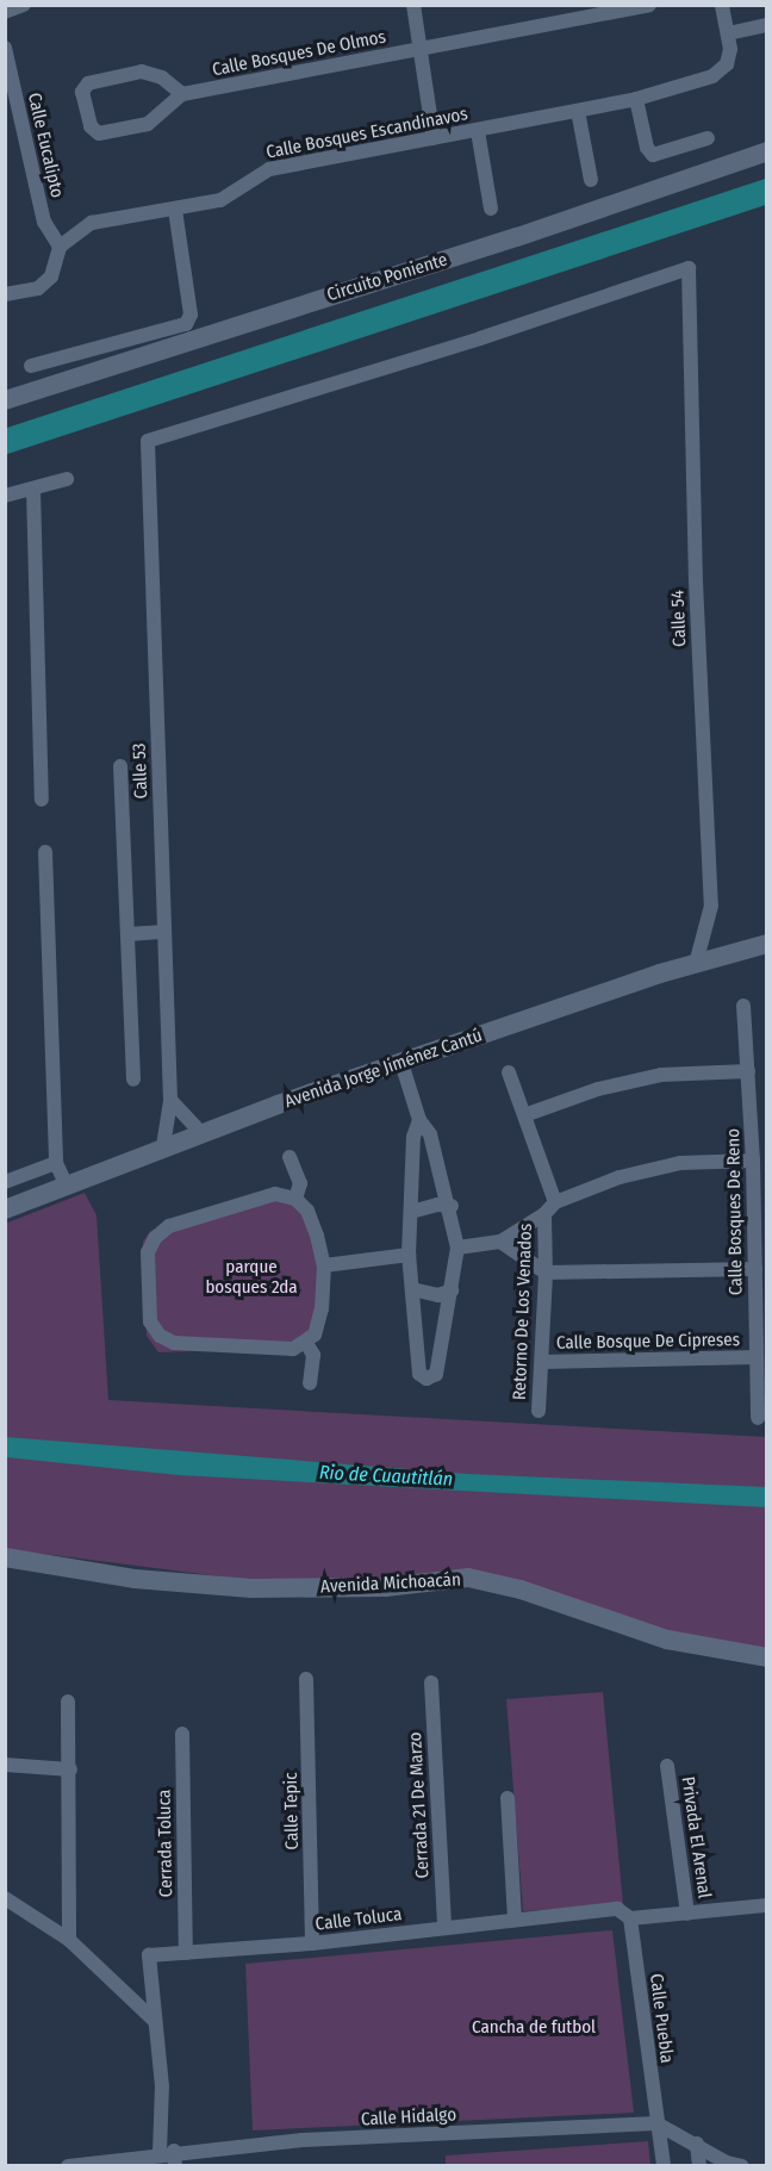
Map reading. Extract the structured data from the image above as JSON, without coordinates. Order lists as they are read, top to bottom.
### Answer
{
  "streets": {
    "street": [
      "Calle Bosques De Olmos",
      "Calle Bosques Escandinavos",
      "Calle Eucalipto",
      "Circuito Poniente",
      "Calle 54",
      "Calle 53",
      "Avenida Jorge Jiménez Cantú",
      "Calle Bosques De Reno",
      "Retorno De Los Venados",
      "Calle Bosque De Cipreses",
      "Avenida Michoacán",
      "Cerrada 21 De Marzo",
      "Calle Tepic",
      "Privada El Arenal",
      "Cerrada Toluca",
      "Calle Toluca",
      "Calle Puebla",
      "Calle Hidalgo"
    ]
  },
  "crossings": [
    ["Calle Bosques Escandinavos", "Calle Eucalipto"],
    ["Calle 54", "Calle 53"],
    ["Calle 54", "Avenida Jorge Jiménez Cantú"],
    ["Calle 53", "Avenida Jorge Jiménez Cantú"],
    ["Calle Bosques De Reno", "Calle Bosque De Cipreses"],
    ["Retorno De Los Venados", "Calle Bosque De Cipreses"],
    ["Cerrada 21 De Marzo", "Calle Toluca"],
    ["Calle Tepic", "Calle Toluca"],
    ["Privada El Arenal", "Calle Toluca"],
    ["Cerrada Toluca", "Calle Toluca"],
    ["Calle Toluca", "Calle Puebla"],
    ["Calle Toluca", "Calle Hidalgo"],
    ["Calle Puebla", "Calle Hidalgo"]
  ],
  "water": ["Rio de Cuautitlán"],
  "parks": ["parque bosques 2da", "Cancha de futbol"]
}
